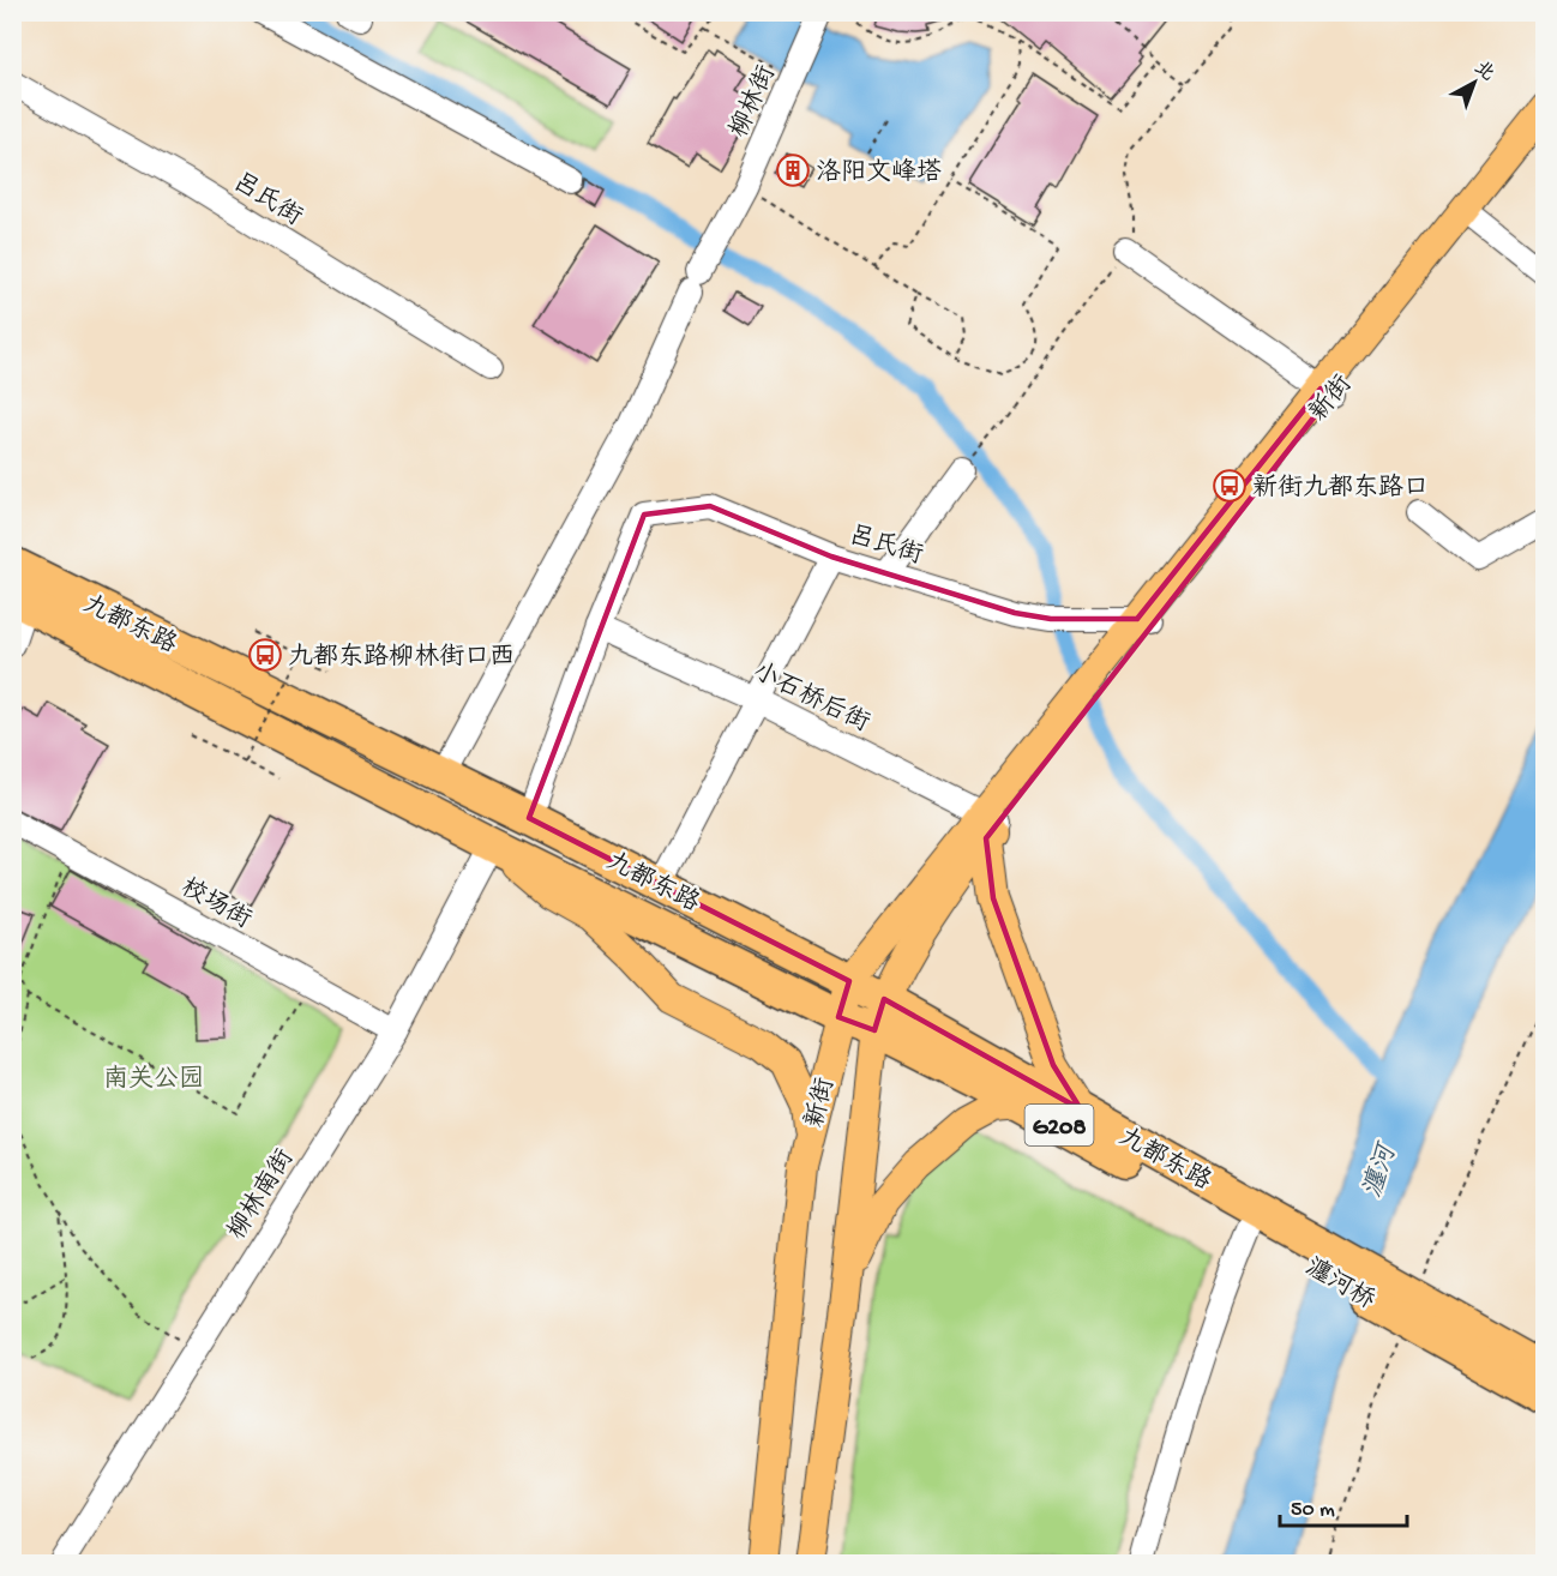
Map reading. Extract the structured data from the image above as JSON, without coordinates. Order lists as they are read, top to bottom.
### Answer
{
  "streets": {
    "highway": ["九都东路", "G208", "瀍河桥"],
    "main road": ["新街"],
    "street": [
      "柳林街",
      "吕氏街",
      "小石桥后街",
      "校场街",
      "柳林南街"
    ]
  },
  "crossings": [
    ["柳林街", "九都东路"],
    ["吕氏街", "新街"],
    ["吕氏街", "小石桥后街"],
    ["新街", "九都东路"],
    ["新街", "小石桥后街"],
    ["九都东路", "柳林南街"],
    ["九都东路", "瀍河桥"],
    ["校场街", "柳林南街"],
    ["G208", "瀍河桥"]
  ],
  "water": ["瀍河"],
  "parks": ["南关公园"],
  "places": {
    "building": ["洛阳文峰塔"],
    "bus stop": ["新街九都东路口", "九都东路柳林街口西"]
  },
  "scale_bar": "50 m",
  "north": "top right"
}
